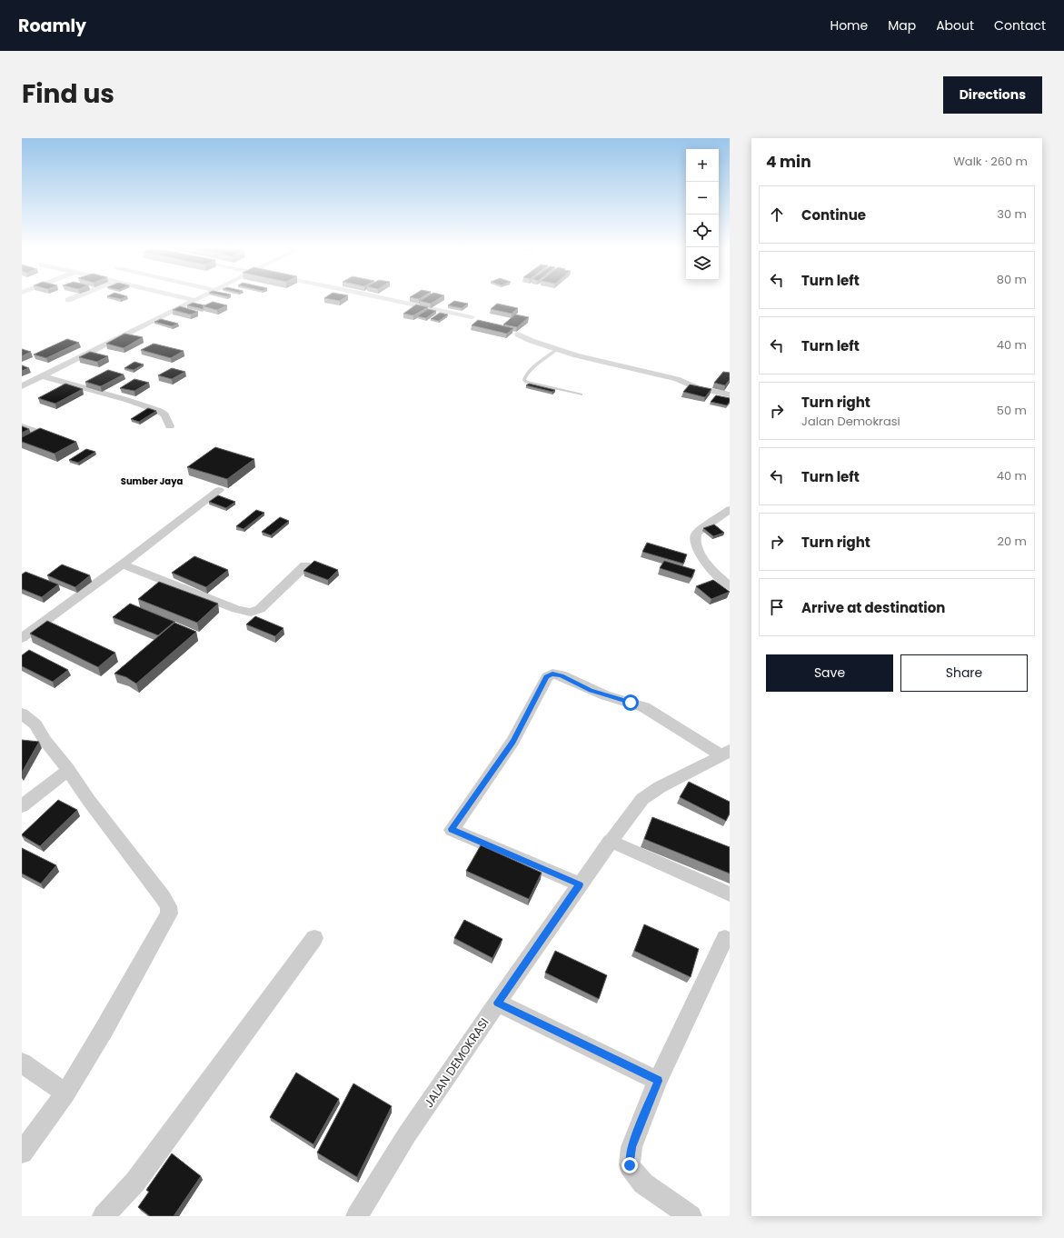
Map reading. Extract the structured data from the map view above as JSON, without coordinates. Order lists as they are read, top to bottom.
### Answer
{
  "streets": {
    "street": ["JALAN DEMOKRASI"]
  },
  "districts": ["Sumber Jaya"],
  "page": {
    "header": "Roamly",
    "nav": [
      "Home",
      "Map",
      "About",
      "Contact"
    ],
    "title": "Find us",
    "buttons": [
      "Directions",
      ["Save", "Share"]
    ],
    "heading": ["4 min", "Walk · 260 m"],
    "map_buttons": ["+", "−"],
    "list": [
      ["Continue", "30 m"],
      ["Turn left", "80 m"],
      ["Turn left", "40 m"],
      ["Turn right", "Jalan Demokrasi", "50 m"],
      ["Turn left", "40 m"],
      ["Turn right", "20 m"],
      "Arrive at destination"
    ]
  }
}
